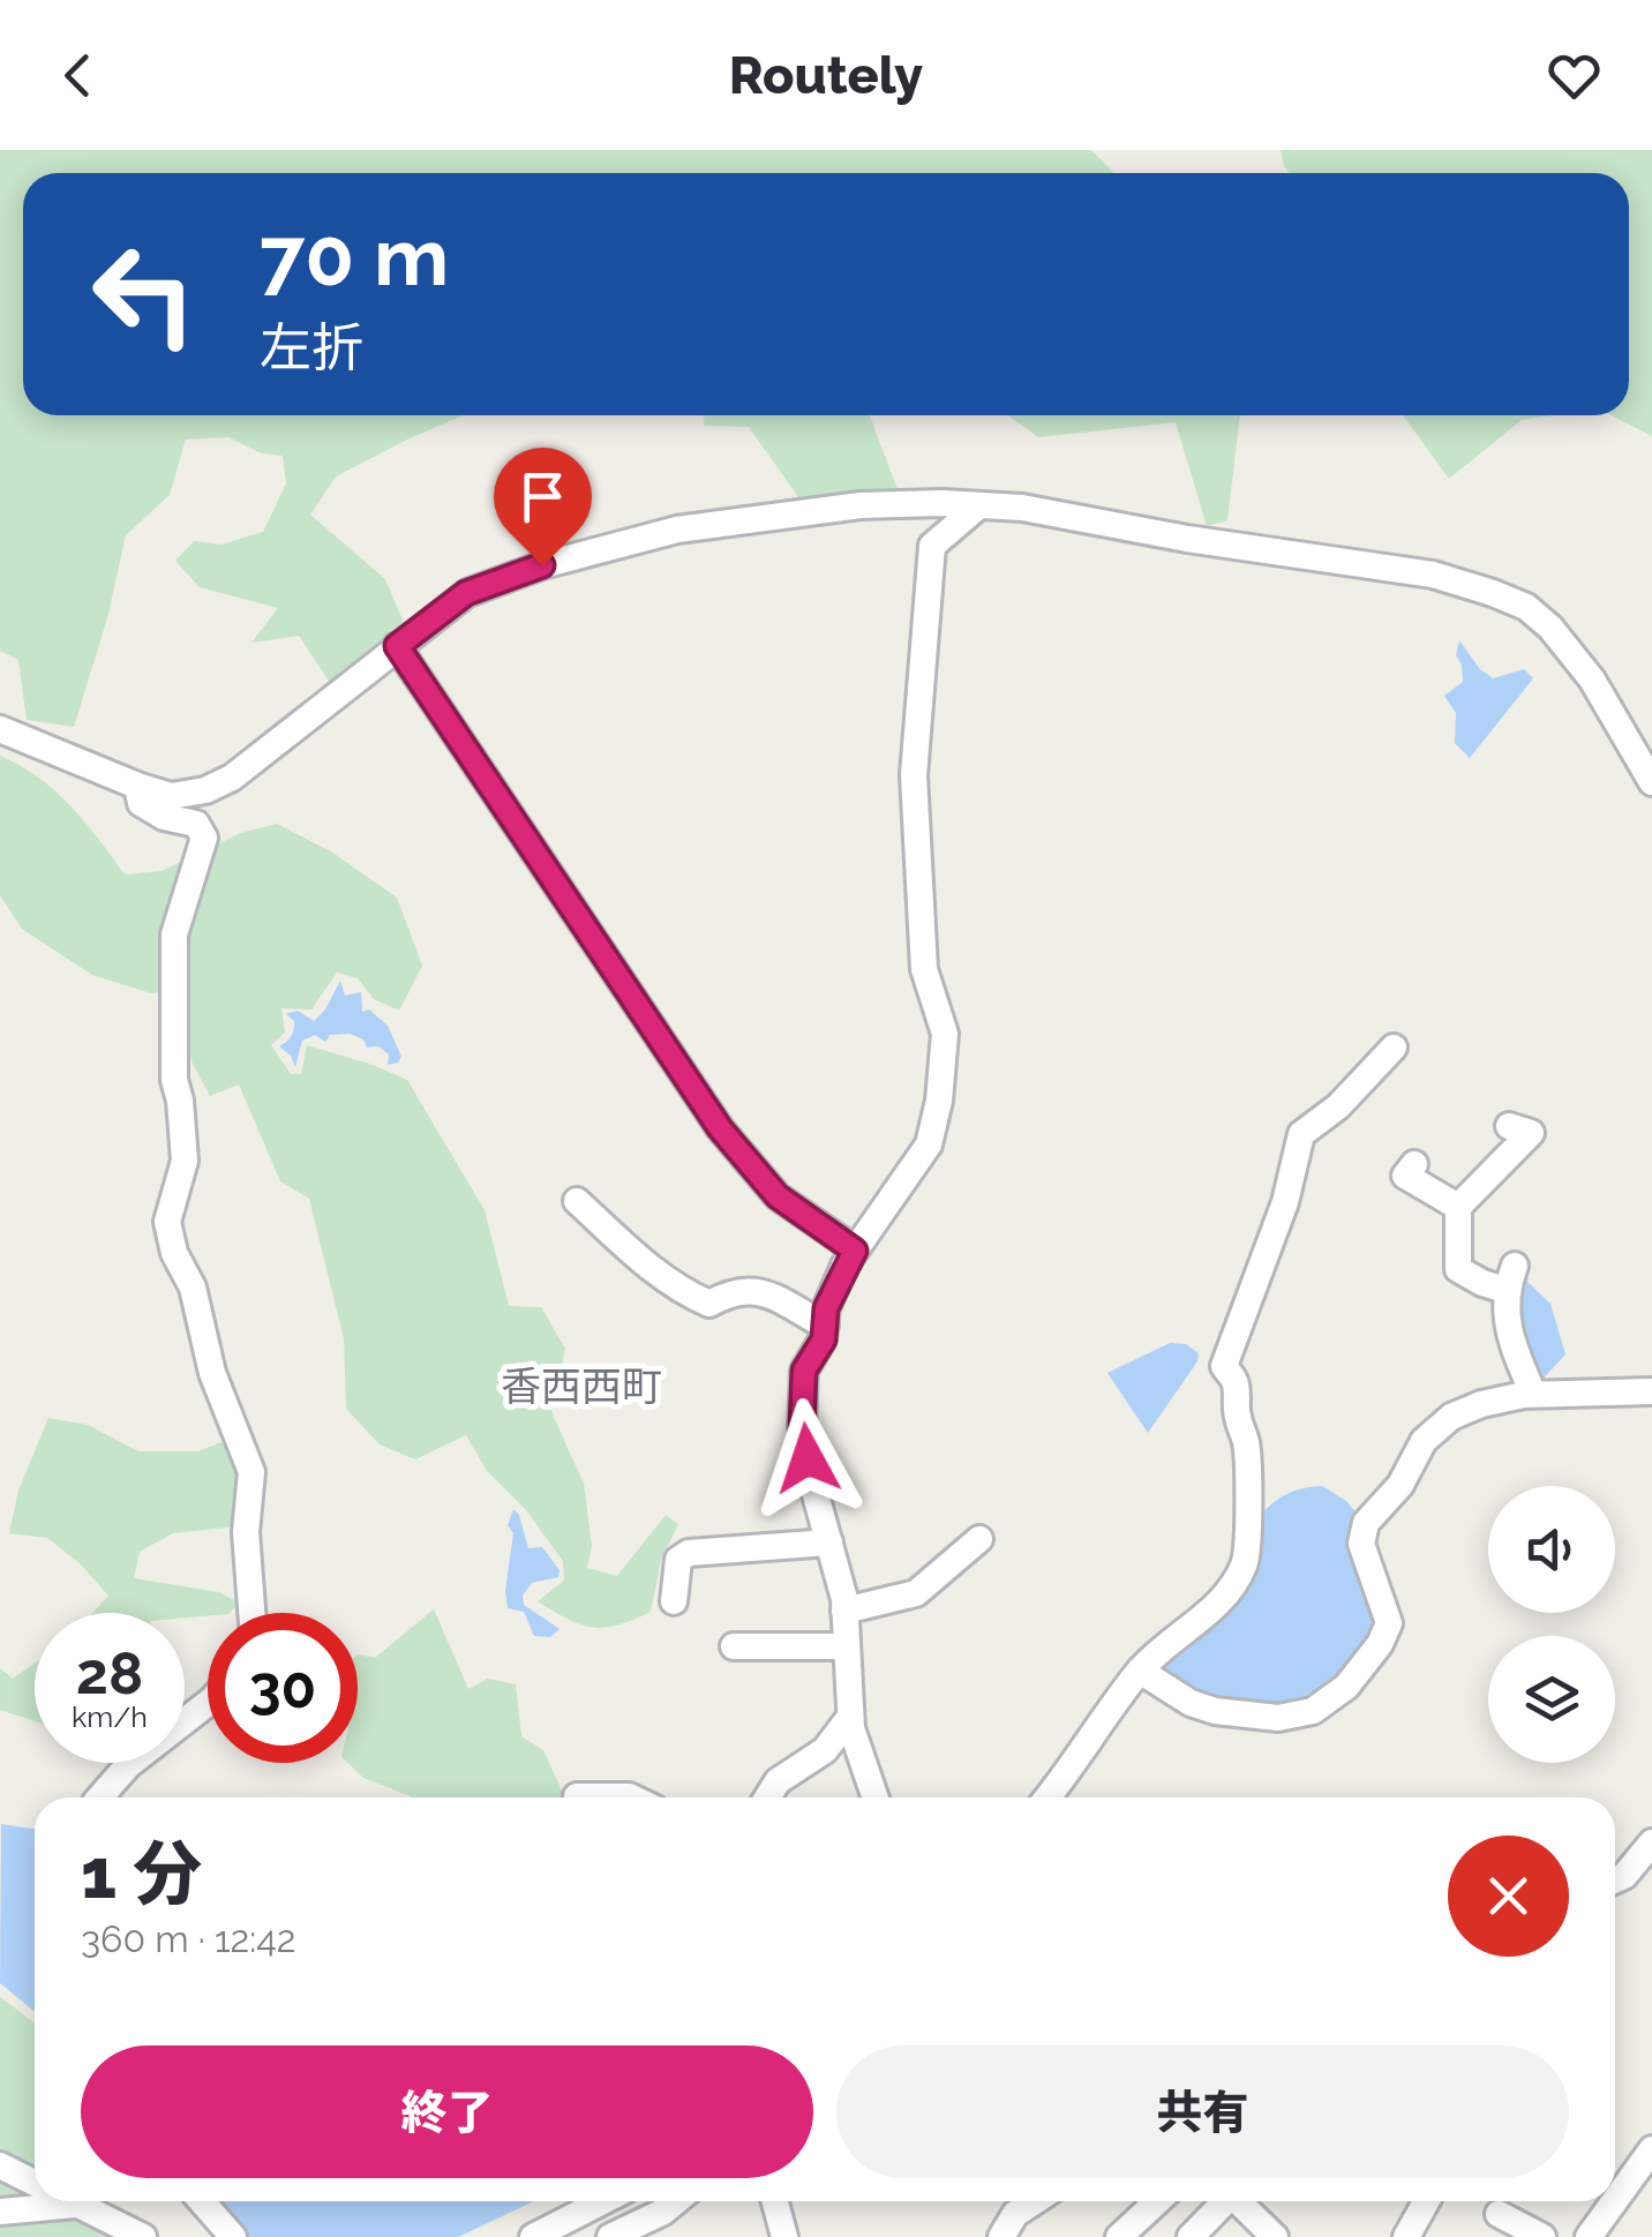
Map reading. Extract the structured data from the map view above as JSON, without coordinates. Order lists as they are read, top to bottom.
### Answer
{
  "districts": ["香西西町"],
  "page": {
    "header": "Routely",
    "turn": ["70 m", "左折"],
    "speed": "28 km/h",
    "limit": "30",
    "heading": ["1 分", "360 m · 12:42"],
    "buttons": ["終了", "共有"]
  }
}
